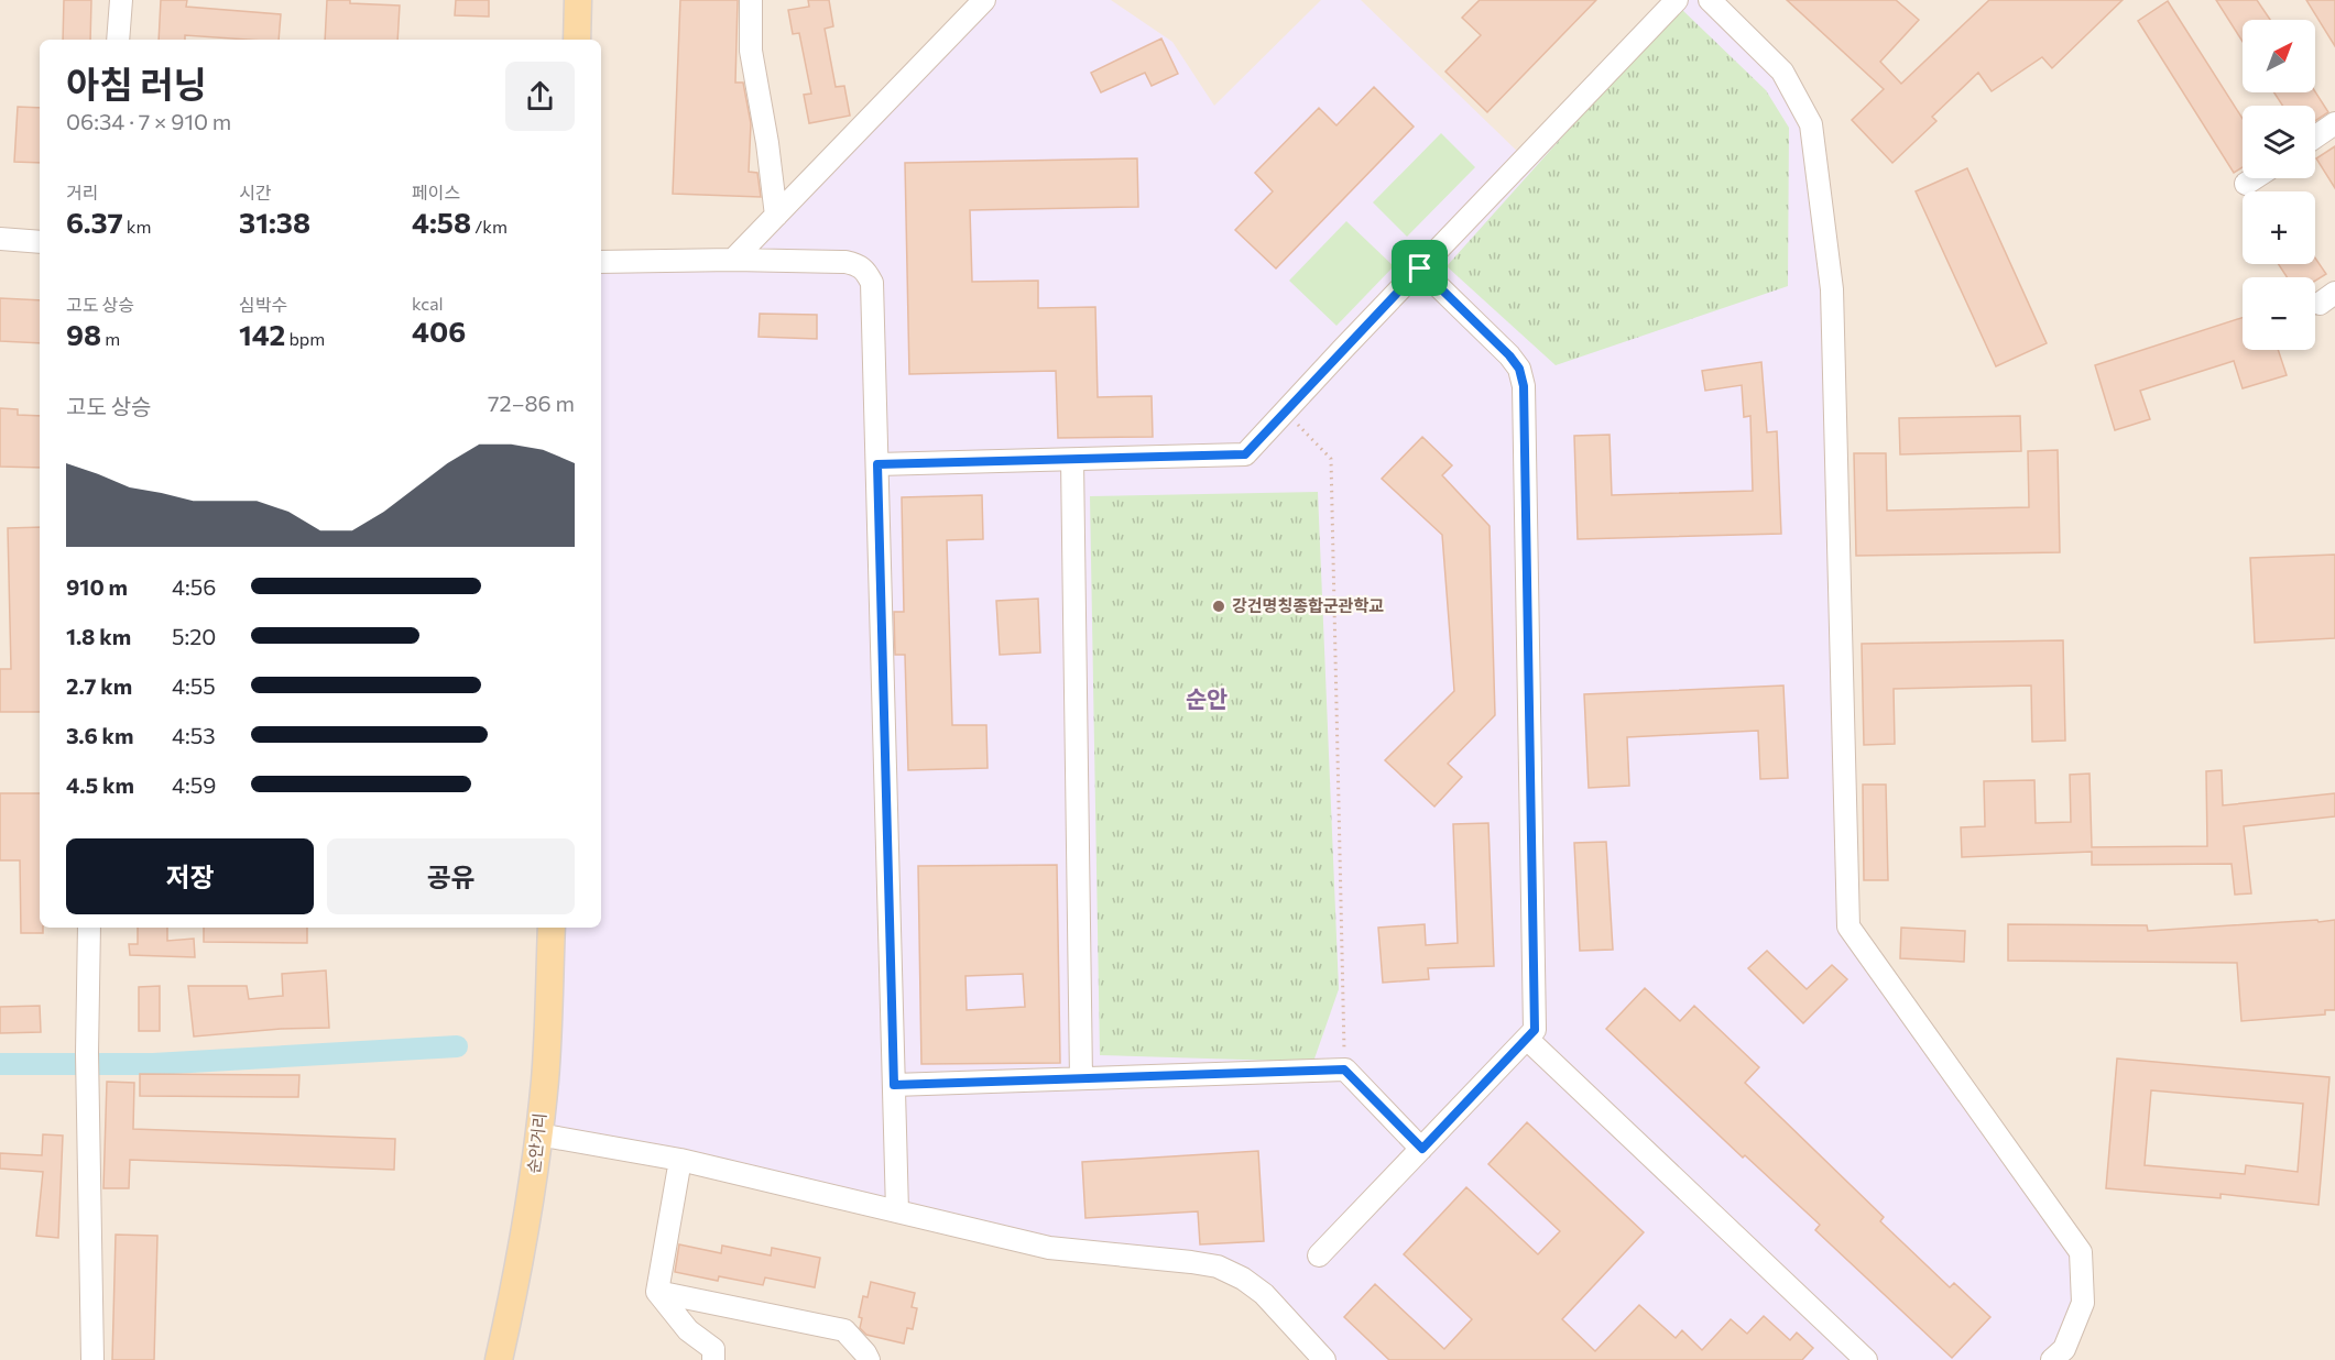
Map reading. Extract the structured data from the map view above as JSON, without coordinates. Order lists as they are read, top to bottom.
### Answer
{
  "streets": {
    "main road": ["순안거리"]
  },
  "districts": ["순안"],
  "places": ["강건명칭종합군관학교"],
  "north": "top right",
  "page": {
    "map_buttons": ["+", "−"],
    "heading": ["아침 러닝", "06:34 · 7 × 910 m"],
    "stats": [
      ["거리", "6.37 km"],
      ["시간", "31:38"],
      ["페이스", "4:58 /km"],
      ["고도 상승", "98 m"],
      ["심박수", "142 bpm"],
      ["kcal", "406"]
    ],
    "chart": ["고도 상승", "72–86 m"],
    "list": [
      {
        "name": "910 m",
        "note": "4:56"
      },
      {
        "name": "1.8 km",
        "note": "5:20"
      },
      {
        "name": "2.7 km",
        "note": "4:55"
      },
      {
        "name": "3.6 km",
        "note": "4:53"
      },
      {
        "name": "4.5 km",
        "note": "4:59"
      }
    ],
    "buttons": ["저장", "공유"]
  }
}
